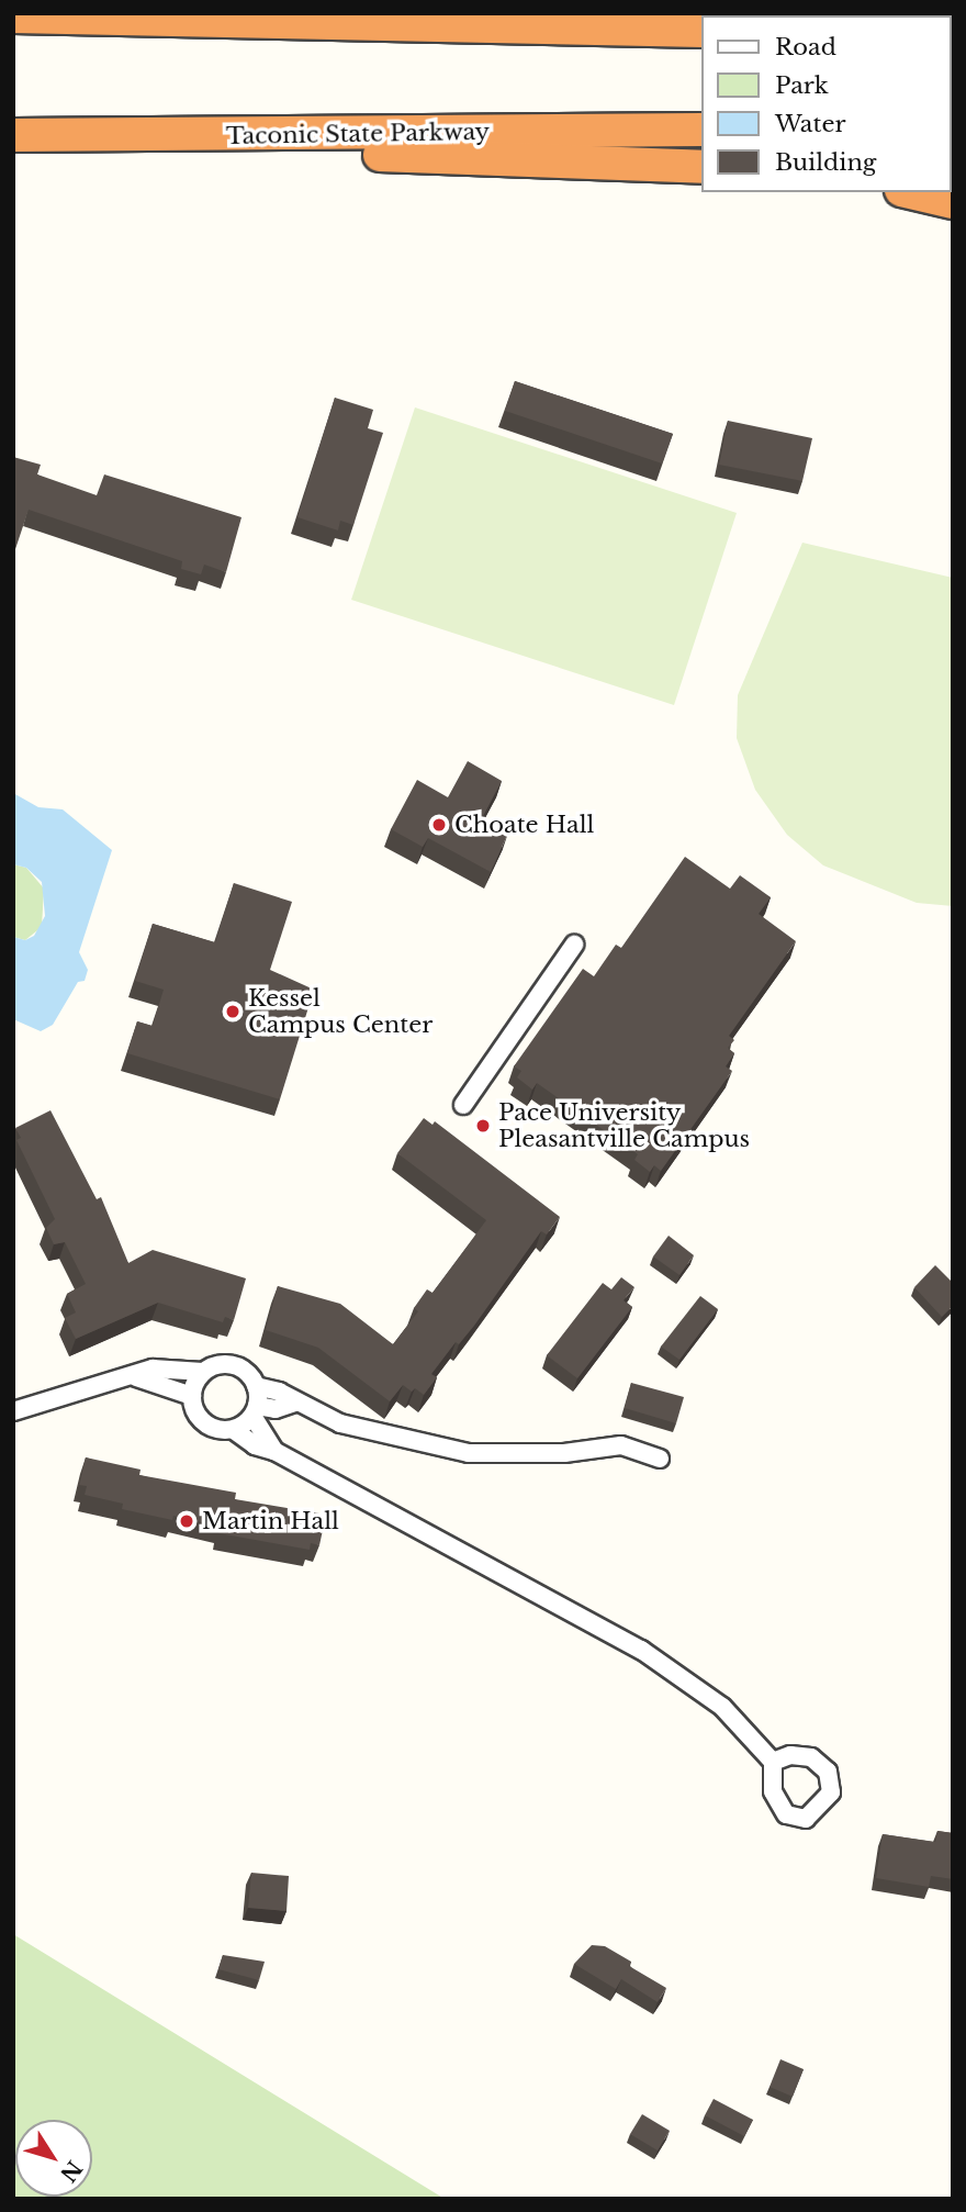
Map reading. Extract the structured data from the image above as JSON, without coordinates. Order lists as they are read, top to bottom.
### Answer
{
  "streets": {
    "highway": ["Taconic State Parkway"]
  },
  "places": [
    "Choate Hall",
    "Kessel Campus Center",
    "Pace University Pleasantville Campus",
    "Martin Hall"
  ],
  "legend": [
    "Road",
    "Park",
    "Water",
    "Building"
  ],
  "north": "bottom right"
}
